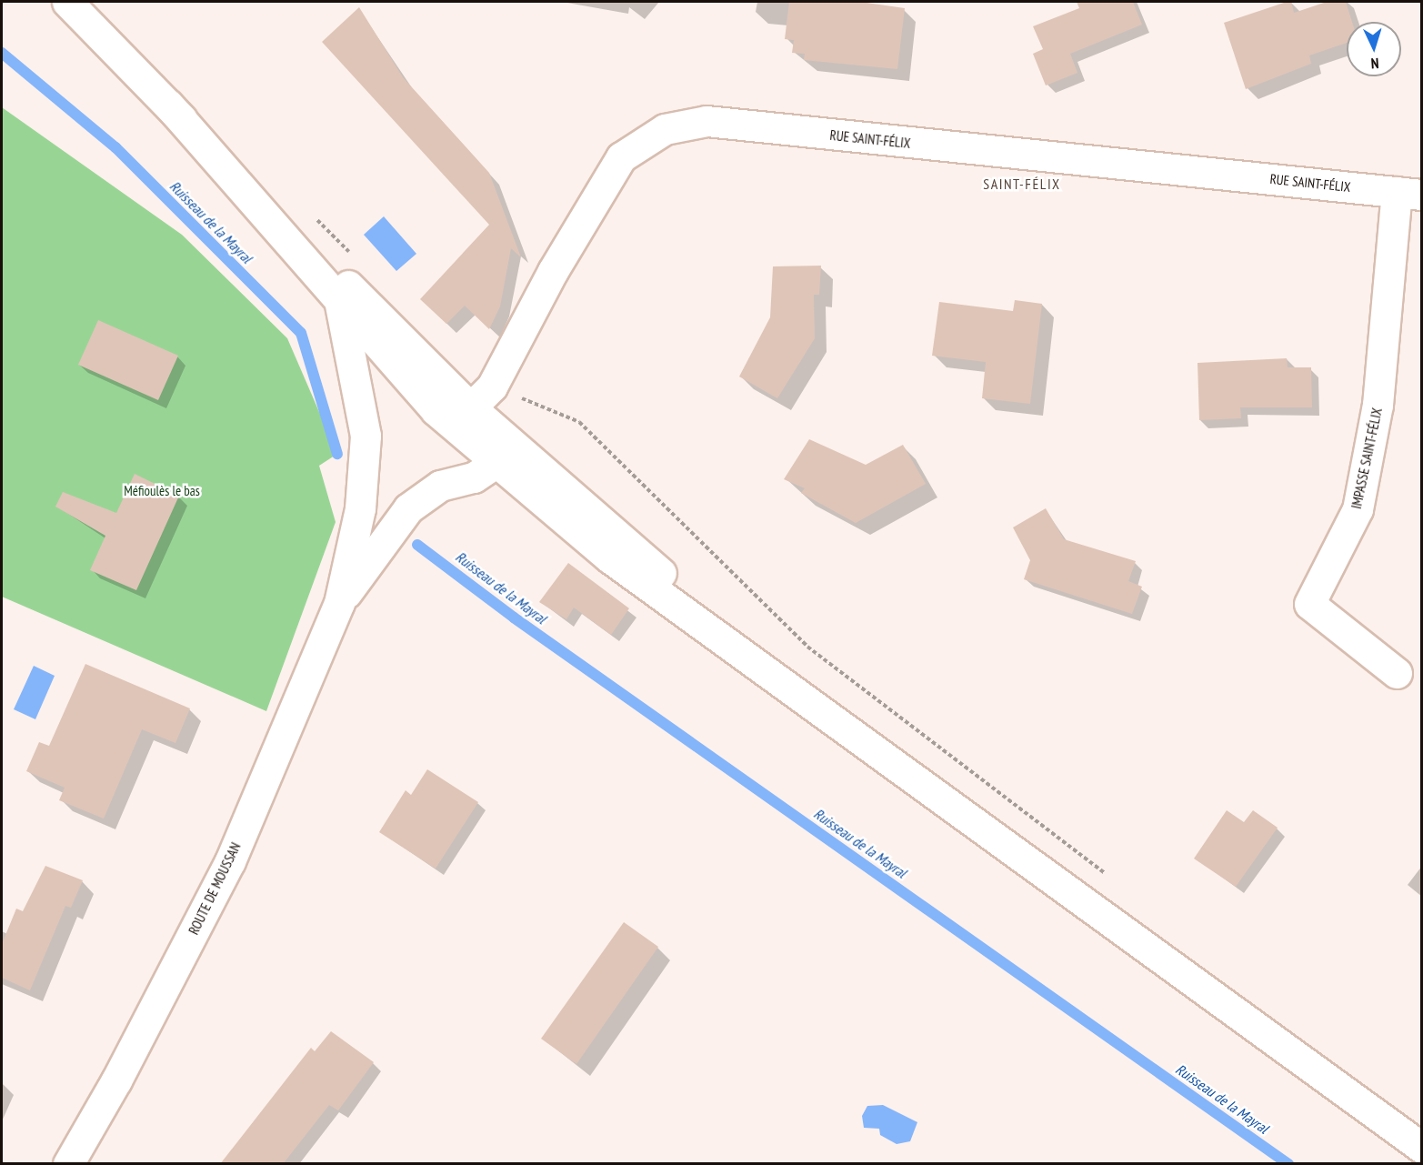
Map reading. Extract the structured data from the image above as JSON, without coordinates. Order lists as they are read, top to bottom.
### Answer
{
  "streets": {
    "street": ["RUE SAINT-FÉLIX", "IMPASSE SAINT-FÉLIX", "ROUTE DE MOUSSAN"]
  },
  "crossings": [
    ["RUE SAINT-FÉLIX", "IMPASSE SAINT-FÉLIX"]
  ],
  "districts": ["SAINT-FÉLIX"],
  "water": ["Ruisseau de la Mayral"],
  "parks": ["Méfioulès le bas"],
  "north": "bottom"
}
